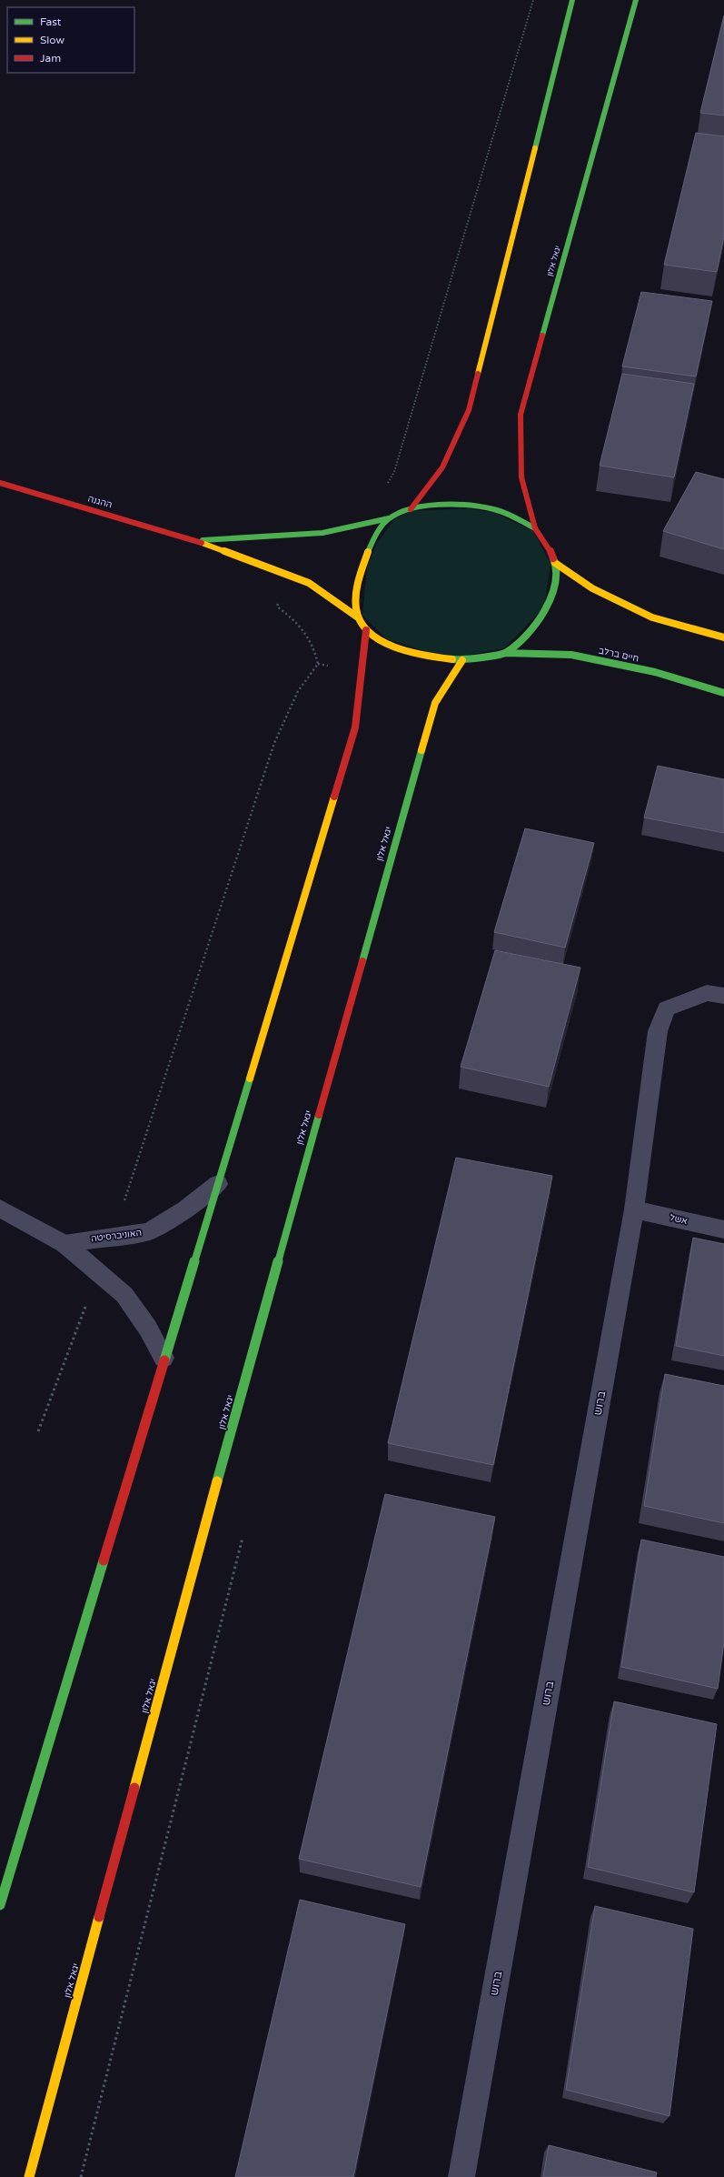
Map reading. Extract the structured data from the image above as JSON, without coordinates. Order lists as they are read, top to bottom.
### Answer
{
  "streets": {
    "street": [
      "יגאל אלון",
      "ההגנה",
      "חיים ברלב",
      "אשל",
      "האוניברסיטה",
      "ברוש"
    ]
  },
  "crossings": [
    ["יגאל אלון", "ההגנה"],
    ["יגאל אלון", "חיים ברלב"],
    ["ההגנה", "חיים ברלב"],
    ["אשל", "ברוש"]
  ],
  "legend": ["Fast", "Slow", "Jam"]
}
